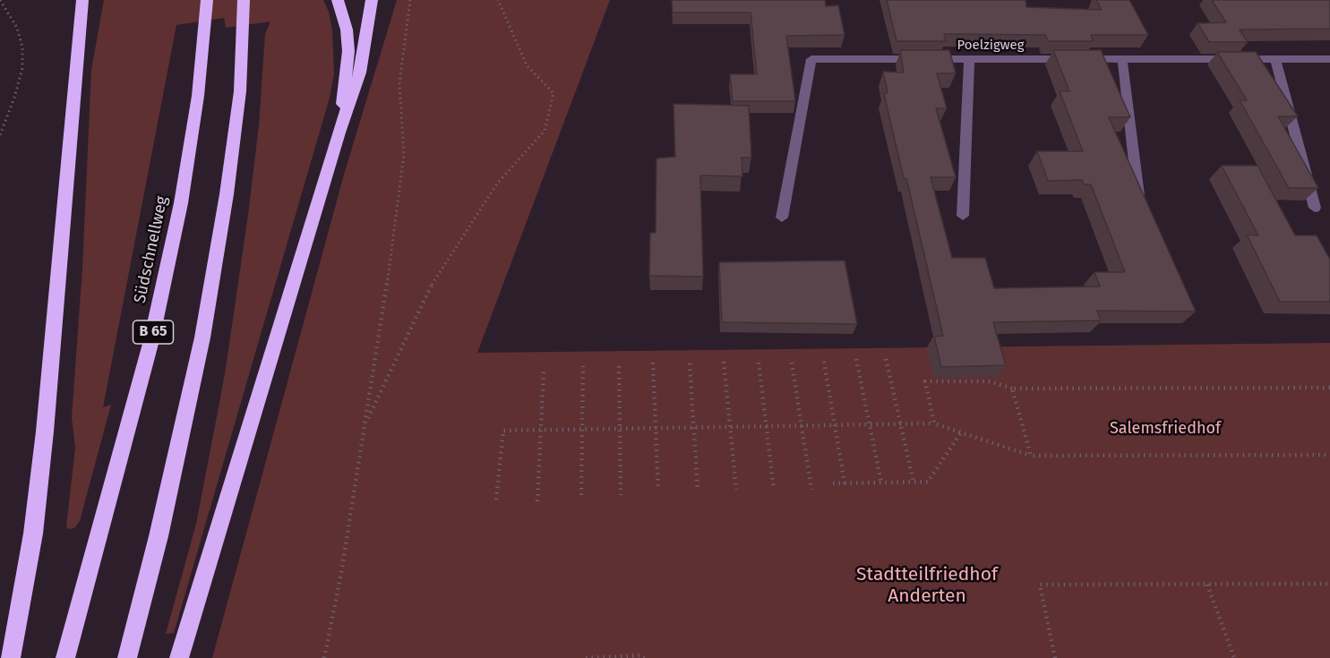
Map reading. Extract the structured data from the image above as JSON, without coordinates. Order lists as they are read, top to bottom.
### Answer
{
  "streets": {
    "highway": ["Südschnellweg", "B 65"],
    "street": ["Poelzigweg"]
  },
  "parks": ["Salemsfriedhof", "Stadtteilfriedhof Anderten"]
}
